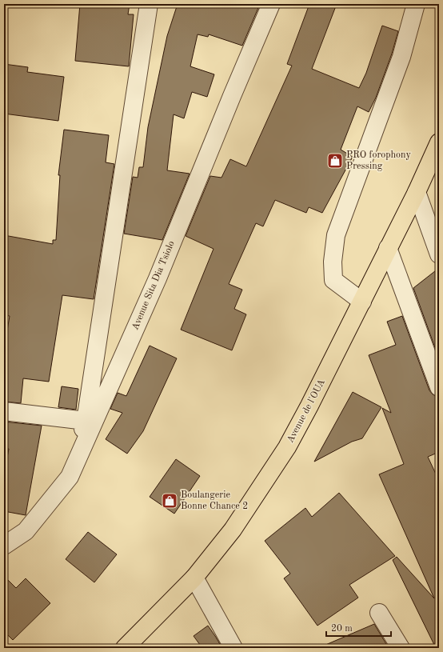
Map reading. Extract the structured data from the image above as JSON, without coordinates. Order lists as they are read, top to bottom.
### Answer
{
  "streets": {
    "main road": ["Avenue de l'OUA"],
    "street": ["Avenue Sita Dia Tsiolo"]
  },
  "places": {
    "shop": ["PRO forophony Pressing", "Boulangerie Bonne Chance 2"]
  },
  "scale_bar": "20 m"
}
